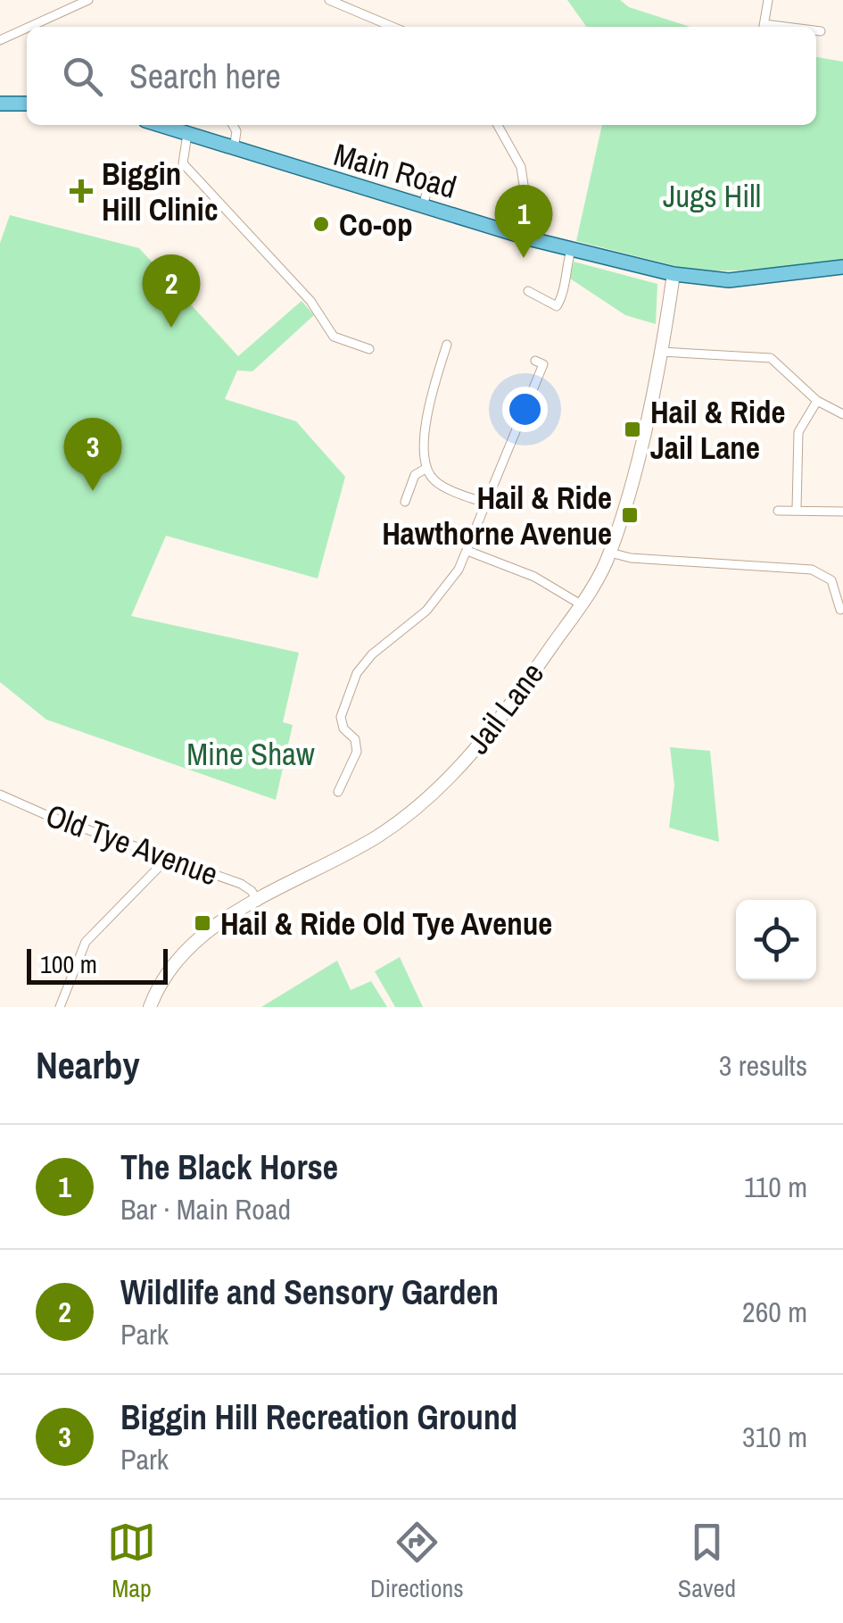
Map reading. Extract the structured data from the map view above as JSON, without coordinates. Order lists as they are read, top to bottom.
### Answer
{
  "streets": {
    "main road": ["Main Road"],
    "street": ["Jail Lane", "Old Tye Avenue"]
  },
  "crossings": [
    ["Main Road", "Jail Lane"],
    ["Jail Lane", "Old Tye Avenue"]
  ],
  "parks": ["Jugs Hill", "Mine Shaw"],
  "places": {
    "health": ["Biggin Hill Clinic"],
    "other": ["Co-op"],
    "transit": ["Hail & Ride Jail Lane", "Hail & Ride Hawthorne Avenue", "Hail & Ride Old Tye Avenue"]
  },
  "scale_bar": "100 m",
  "page": {
    "search": "Search here",
    "pins": ["1", "2", "3"],
    "scale": "100 m",
    "heading": ["Nearby", "3 results"],
    "list": [
      {
        "mark": "1",
        "name": "The Black Horse",
        "note": "Bar · Main Road",
        "value": "110 m"
      },
      {
        "mark": "2",
        "name": "Wildlife and Sensory Garden",
        "note": "Park",
        "value": "260 m"
      },
      {
        "mark": "3",
        "name": "Biggin Hill Recreation Ground",
        "note": "Park",
        "value": "310 m"
      }
    ],
    "nav": ["Map", "Directions", "Saved"]
  }
}
